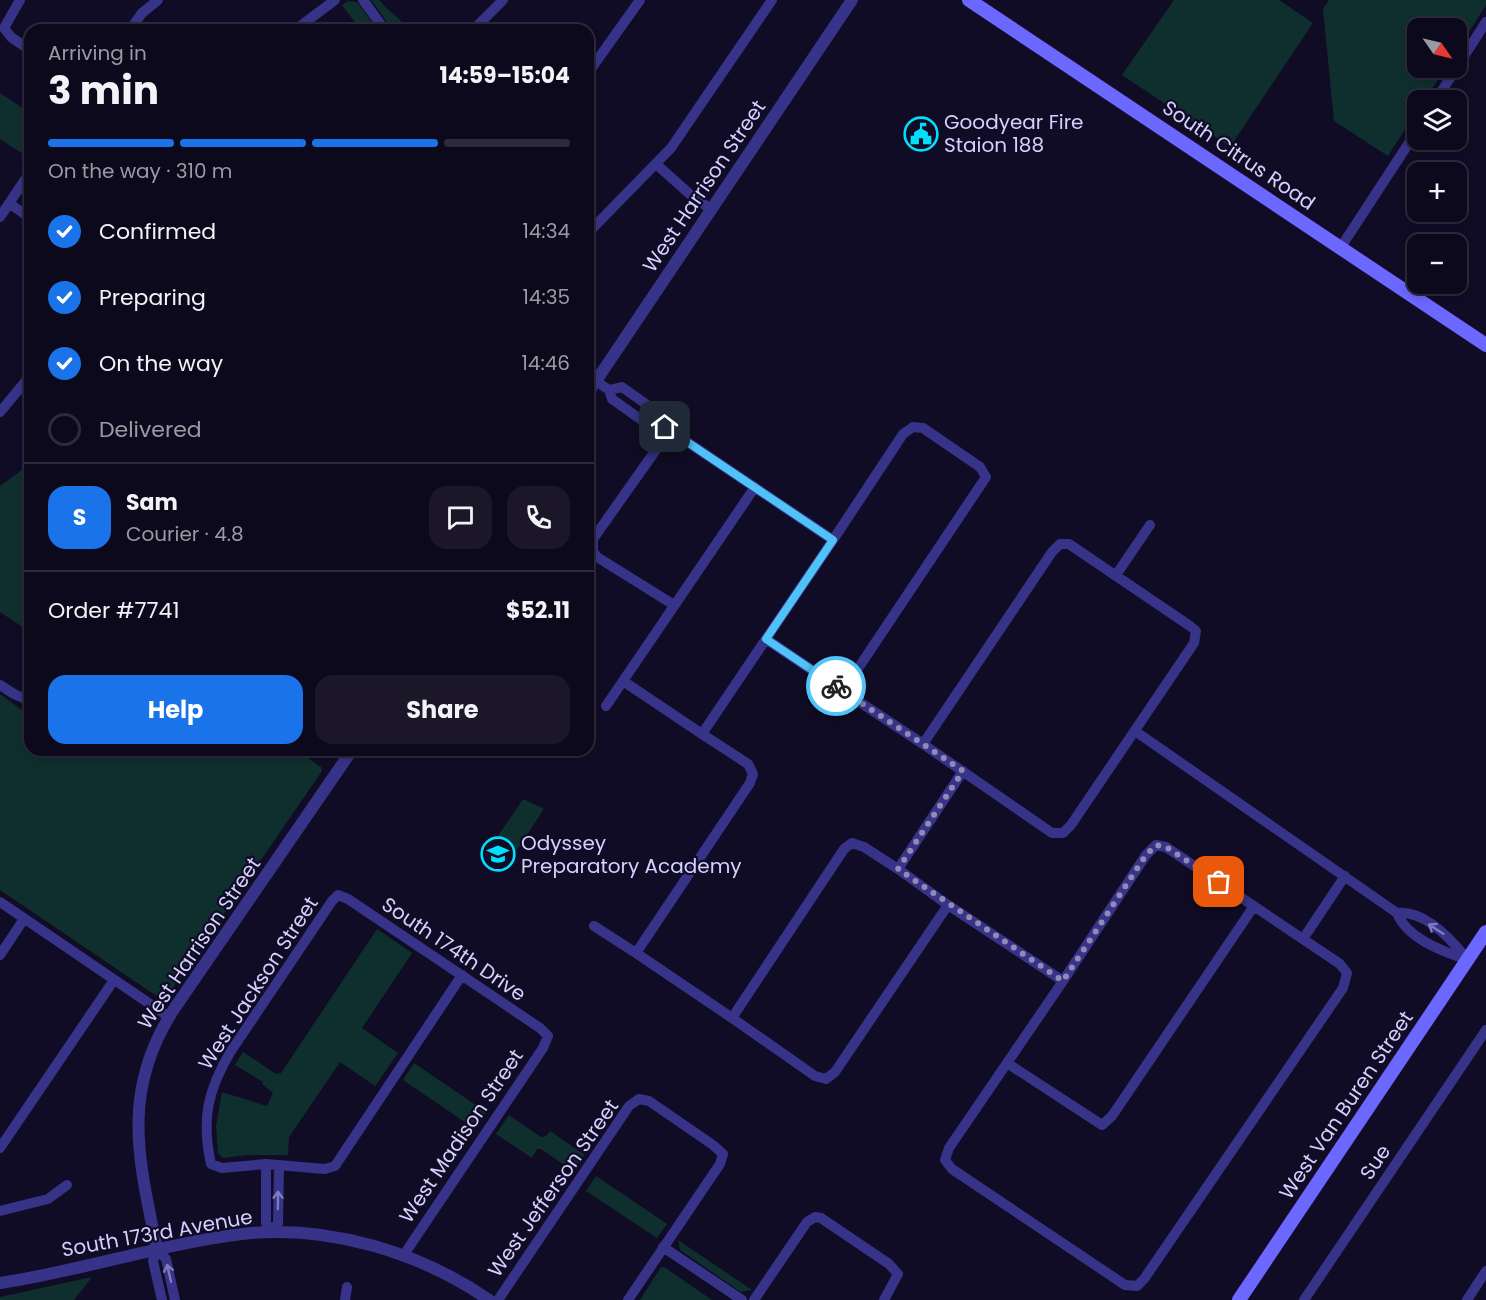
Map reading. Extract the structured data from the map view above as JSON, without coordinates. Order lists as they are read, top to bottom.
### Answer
{
  "streets": {
    "main road": ["South Citrus Road", "West Van Buren Street"],
    "street": [
      "West Harrison Street",
      "South 174th Drive",
      "West Jackson Street",
      "West Madison Street",
      "Sue",
      "West Jefferson Street",
      "South 173rd Avenue"
    ]
  },
  "crossings": [
    ["West Harrison Street", "South 173rd Avenue"],
    ["South 174th Drive", "West Jackson Street"],
    ["South 174th Drive", "West Madison Street"],
    ["West Madison Street", "South 173rd Avenue"]
  ],
  "places": {
    "public building": ["Goodyear Fire Staion 188"],
    "school or university": ["Odyssey Preparatory Academy"]
  },
  "north": "bottom right",
  "page": {
    "map_buttons": ["+", "−"],
    "heading": ["3 min", "Arriving in", "14:59–15:04"],
    "panel": [
      "Sam",
      "Courier · 4.8",
      "Order #7741",
      "$52.11"
    ],
    "bar": "On the way · 310 m",
    "list": [
      ["Confirmed", "14:34"],
      ["Preparing", "14:35"],
      ["On the way", "14:46"],
      "Delivered"
    ],
    "round": "S",
    "buttons": ["Help", "Share"]
  }
}
